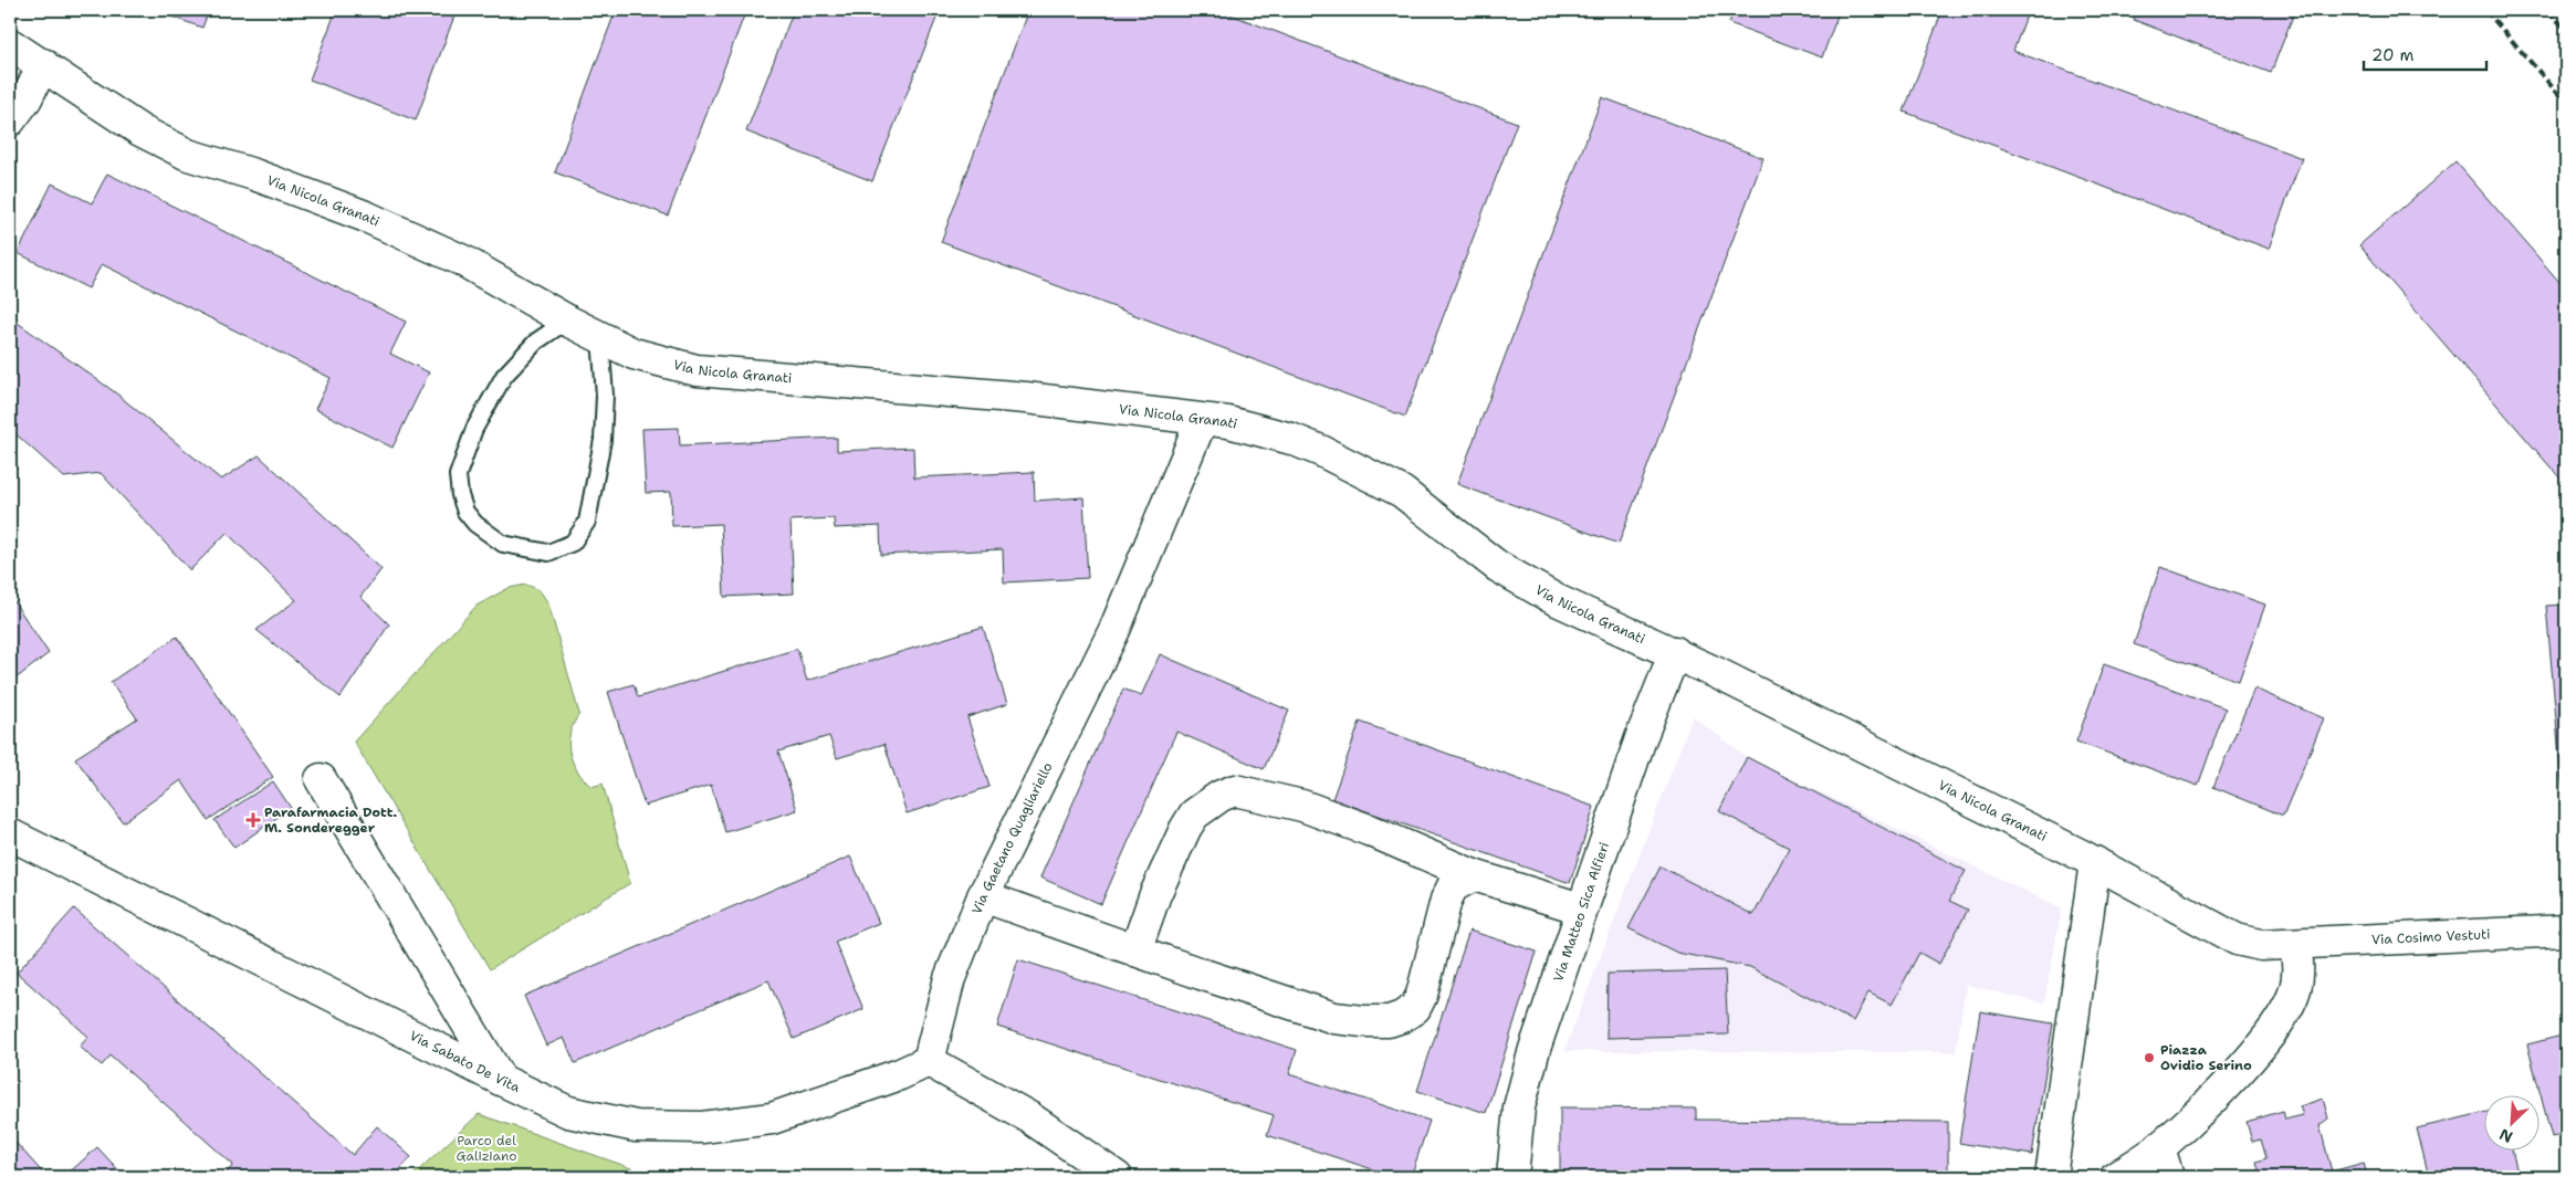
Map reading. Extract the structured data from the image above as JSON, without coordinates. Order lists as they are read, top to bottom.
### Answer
{
  "streets": {
    "street": [
      "Via Nicola Granati",
      "Via Gaetano Quagliariello",
      "Via Matteo Sica Alfieri",
      "Via Cosimo Vestuti",
      "Via Sabato De Vita"
    ]
  },
  "crossings": [
    ["Via Nicola Granati", "Via Gaetano Quagliariello"],
    ["Via Nicola Granati", "Via Matteo Sica Alfieri"],
    ["Via Nicola Granati", "Via Cosimo Vestuti"],
    ["Via Gaetano Quagliariello", "Via Sabato De Vita"]
  ],
  "parks": ["Parco del Galiziano"],
  "places": {
    "health": ["Parafarmacia Dott. M. Sonderegger"],
    "other": ["Piazza Ovidio Serino"]
  },
  "scale_bar": "20 m",
  "north": "bottom left"
}
